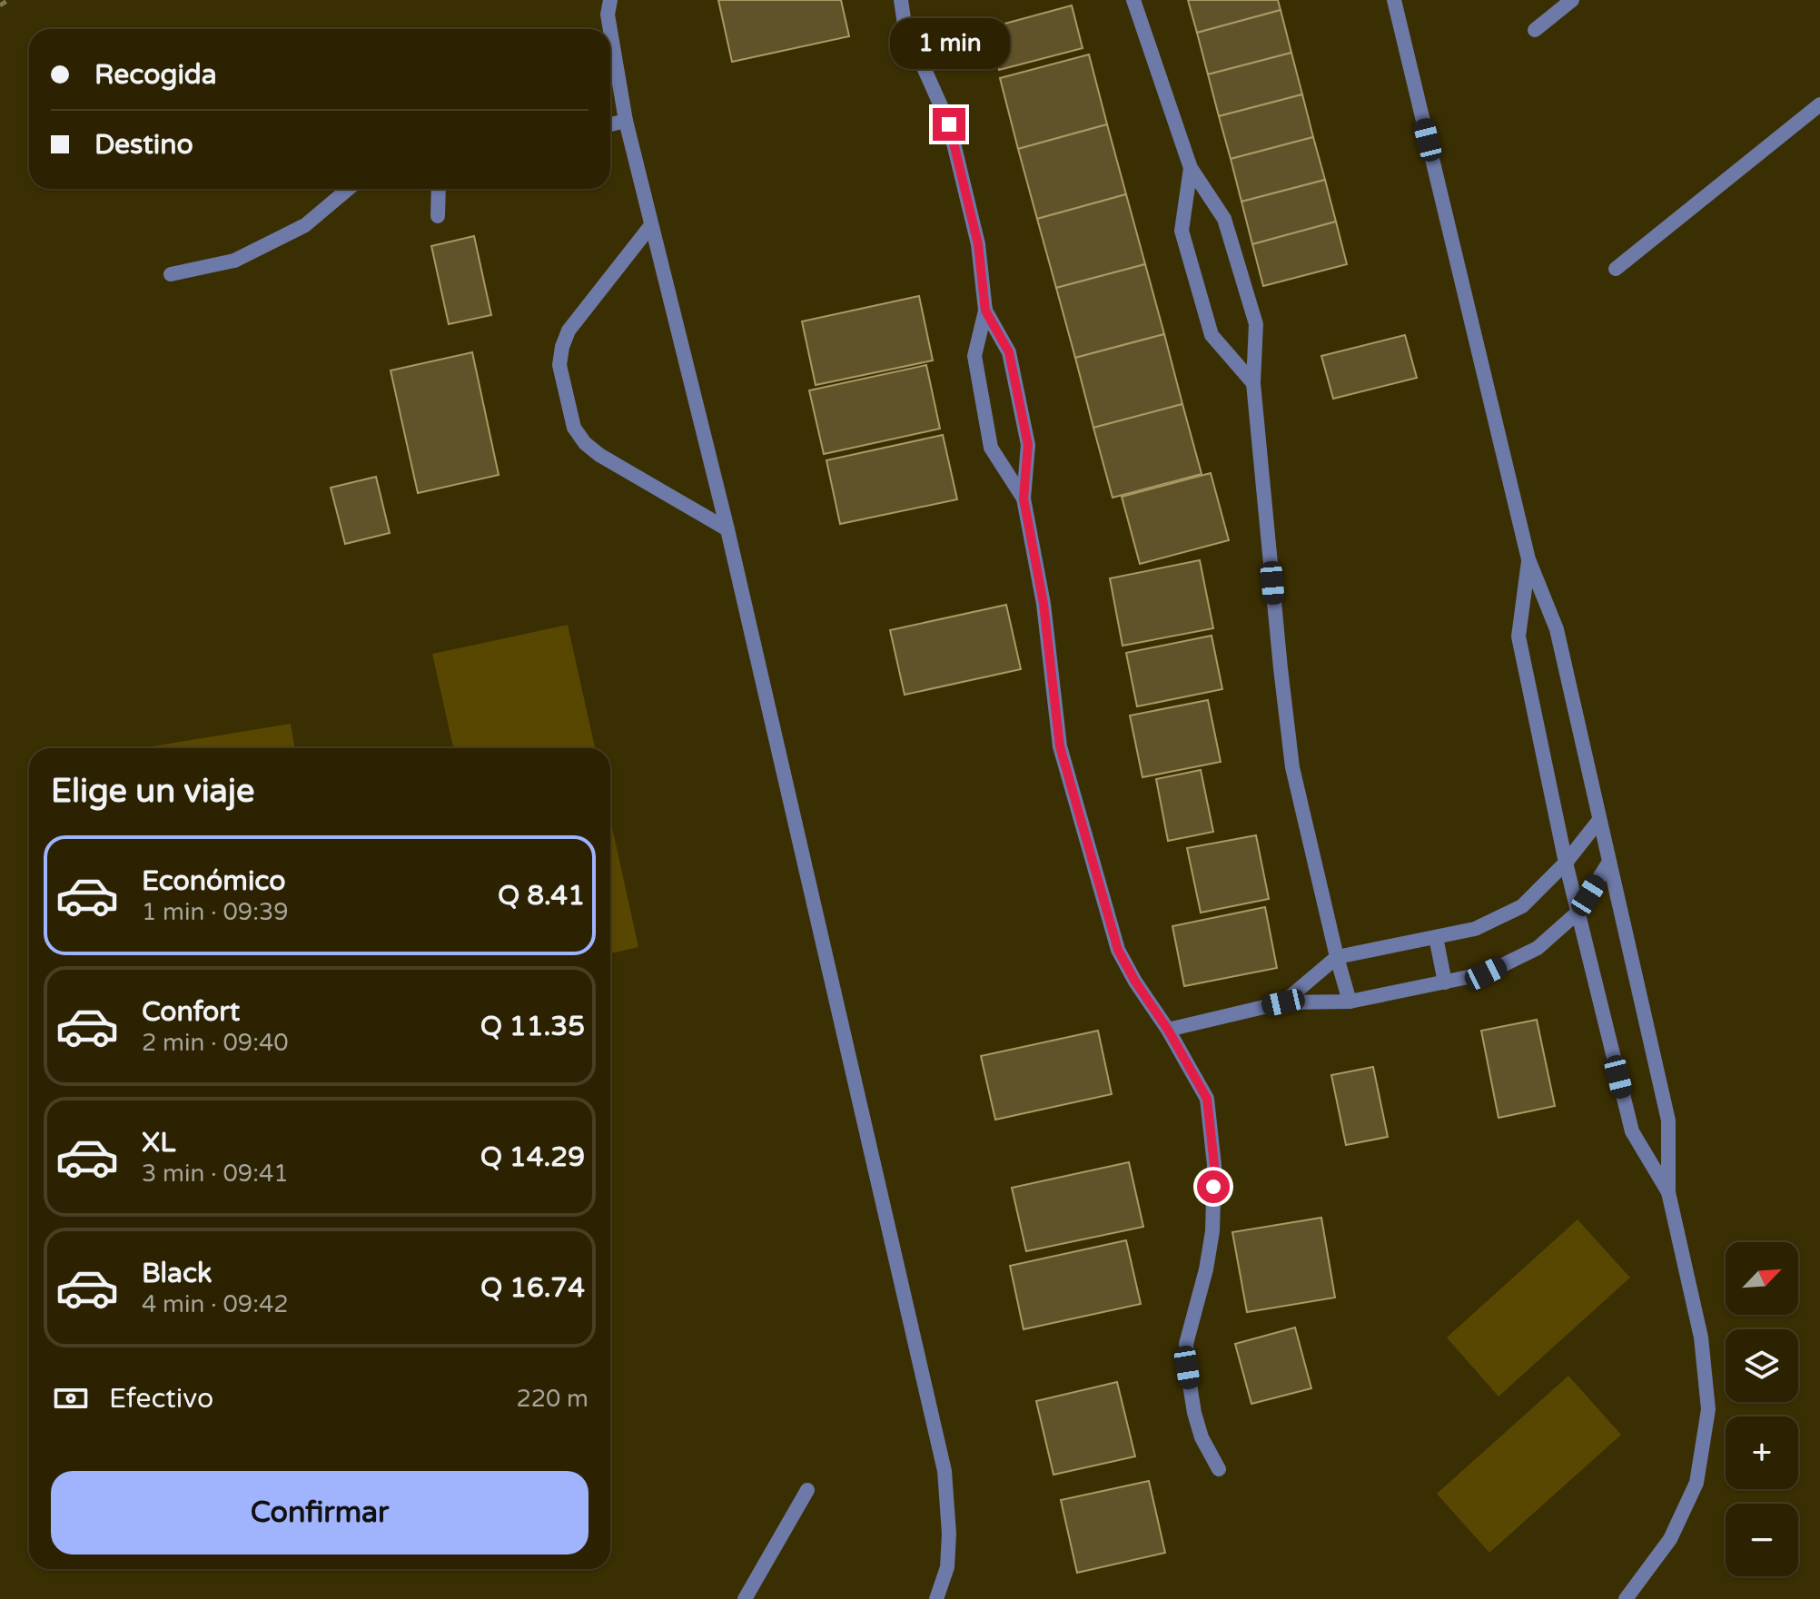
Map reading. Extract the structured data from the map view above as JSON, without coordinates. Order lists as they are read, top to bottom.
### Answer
{
  "north": "top right",
  "page": {
    "bubble": "1 min",
    "banner": ["Recogida", "Destino"],
    "heading": "Elige un viaje",
    "list": [
      {
        "name": "Económico",
        "note": "1 min · 09:39",
        "value": "Q 8.41"
      },
      {
        "name": "Confort",
        "note": "2 min · 09:40",
        "value": "Q 11.35"
      },
      {
        "name": "XL",
        "note": "3 min · 09:41",
        "value": "Q 14.29"
      },
      {
        "name": "Black",
        "note": "4 min · 09:42",
        "value": "Q 16.74"
      }
    ],
    "map_buttons": ["+", "−"],
    "pay": ["Efectivo", "220 m"],
    "buttons": "Confirmar"
  }
}
